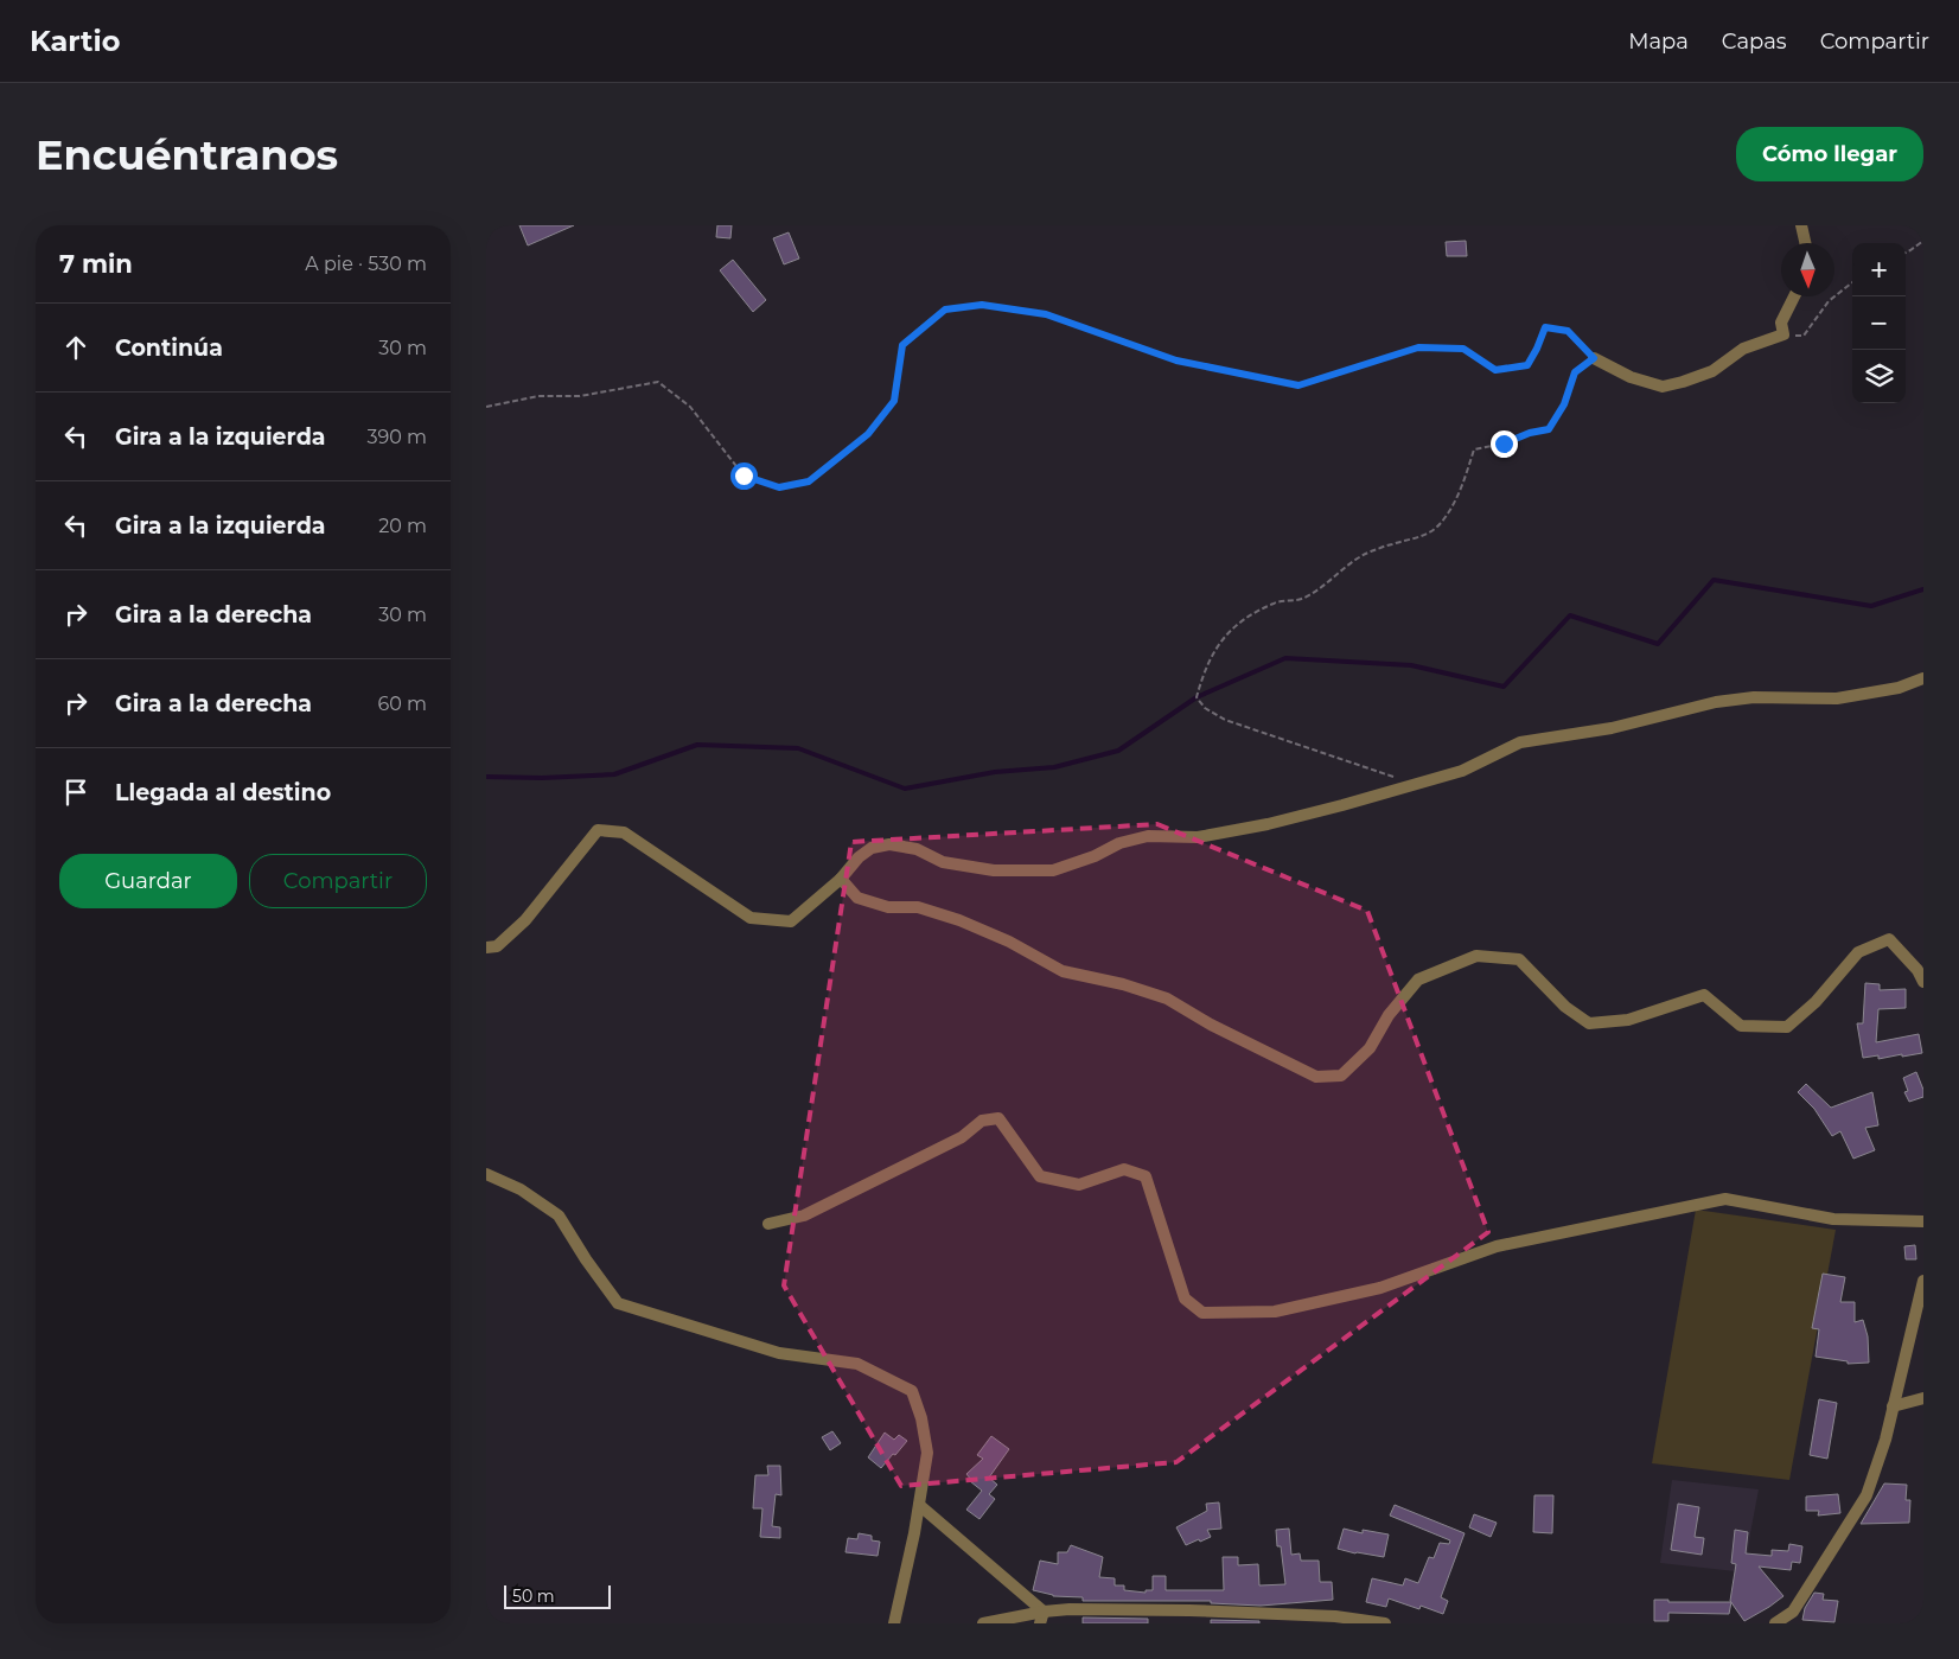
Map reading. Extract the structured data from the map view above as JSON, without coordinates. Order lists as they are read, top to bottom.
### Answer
{
  "scale_bar": "50 m",
  "north": "bottom",
  "page": {
    "header": "Kartio",
    "nav": ["Mapa", "Capas", "Compartir"],
    "buttons": [
      "Cómo llegar",
      ["Guardar", "Compartir"]
    ],
    "title": "Encuéntranos",
    "heading": ["7 min", "A pie · 530 m"],
    "map_buttons": ["+", "−"],
    "list": [
      ["Continúa", "30 m"],
      ["Gira a la izquierda", "390 m"],
      ["Gira a la izquierda", "20 m"],
      ["Gira a la derecha", "30 m"],
      ["Gira a la derecha", "60 m"],
      "Llegada al destino"
    ],
    "scale": "50 m"
  }
}
